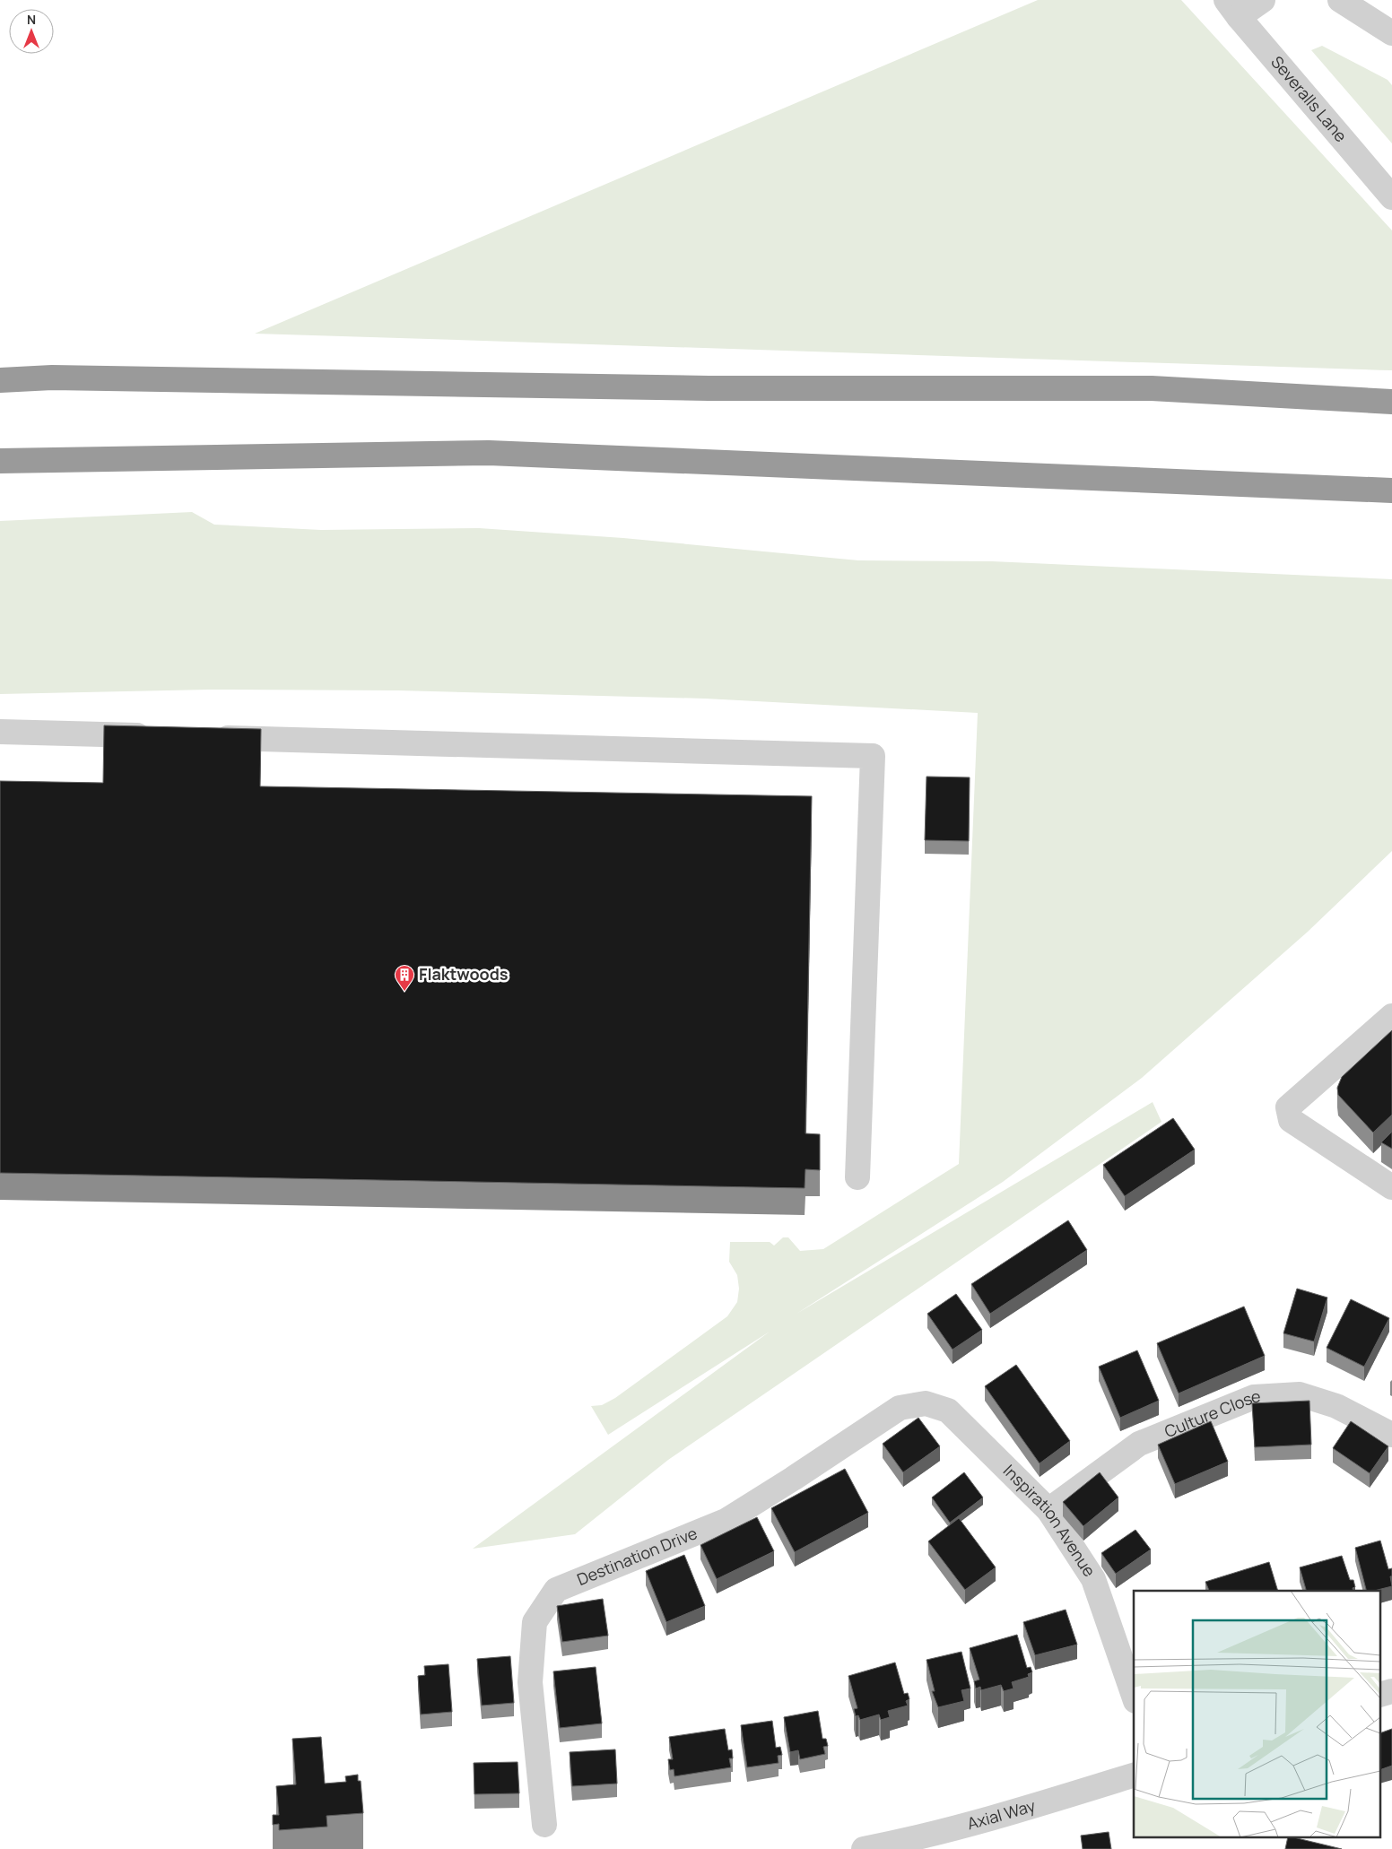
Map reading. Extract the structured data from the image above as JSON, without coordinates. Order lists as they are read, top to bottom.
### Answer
{
  "streets": {
    "street": [
      "Severalls Lane",
      "Culture Close",
      "Inspiration Avenue",
      "Destination Drive",
      "Axial Way"
    ]
  },
  "crossings": [
    ["Culture Close", "Inspiration Avenue"],
    ["Inspiration Avenue", "Destination Drive"]
  ],
  "places": {
    "building": ["Flaktwoods"]
  },
  "north": "top"
}
